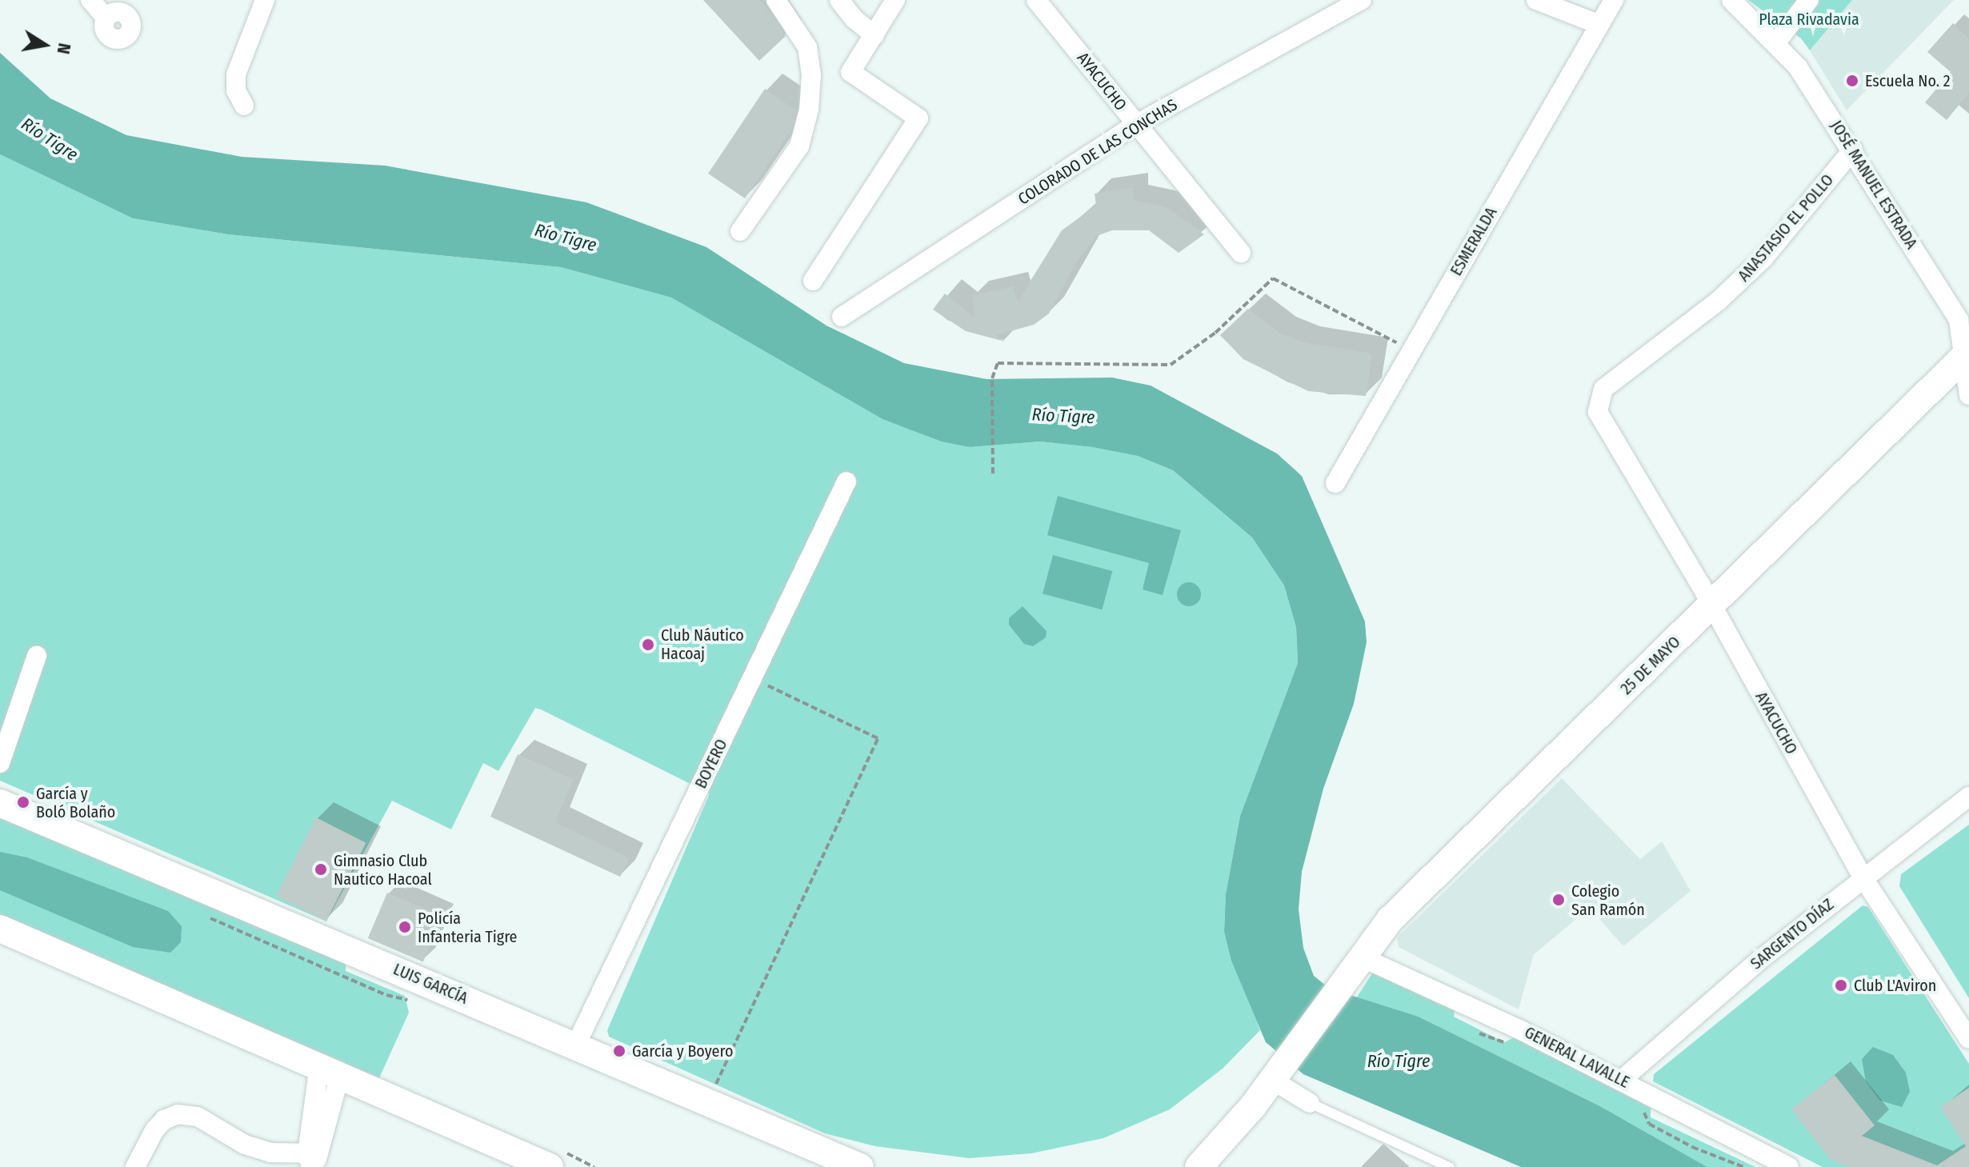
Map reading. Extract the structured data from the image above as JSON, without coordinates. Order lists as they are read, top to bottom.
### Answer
{
  "streets": {
    "main road": ["25 DE MAYO", "LUIS GARCÍA"],
    "street": [
      "AYACUCHO",
      "COLORADO DE LAS CONCHAS",
      "JOSÉ MANUEL ESTRADA",
      "ANASTASIO EL POLLO",
      "ESMERALDA",
      "BOYERO",
      "SARGENTO DÍAZ",
      "GENERAL LAVALLE"
    ]
  },
  "crossings": [
    ["AYACUCHO", "COLORADO DE LAS CONCHAS"],
    ["AYACUCHO", "ANASTASIO EL POLLO"],
    ["AYACUCHO", "25 DE MAYO"],
    ["AYACUCHO", "SARGENTO DÍAZ"],
    ["JOSÉ MANUEL ESTRADA", "ANASTASIO EL POLLO"],
    ["JOSÉ MANUEL ESTRADA", "25 DE MAYO"],
    ["25 DE MAYO", "GENERAL LAVALLE"],
    ["BOYERO", "LUIS GARCÍA"],
    ["SARGENTO DÍAZ", "GENERAL LAVALLE"]
  ],
  "water": ["Río Tigre"],
  "parks": ["Plaza Rivadavia"],
  "places": [
    "Escuela No. 2",
    "Club Náutico Hacoaj",
    "García y Boló Bolaño",
    "Gimnasio Club Nautico Hacoal",
    "Colegio San Ramón",
    "Policía Infanteria Tigre",
    "Club L'Aviron",
    "García y Boyero"
  ],
  "north": "right"
}
